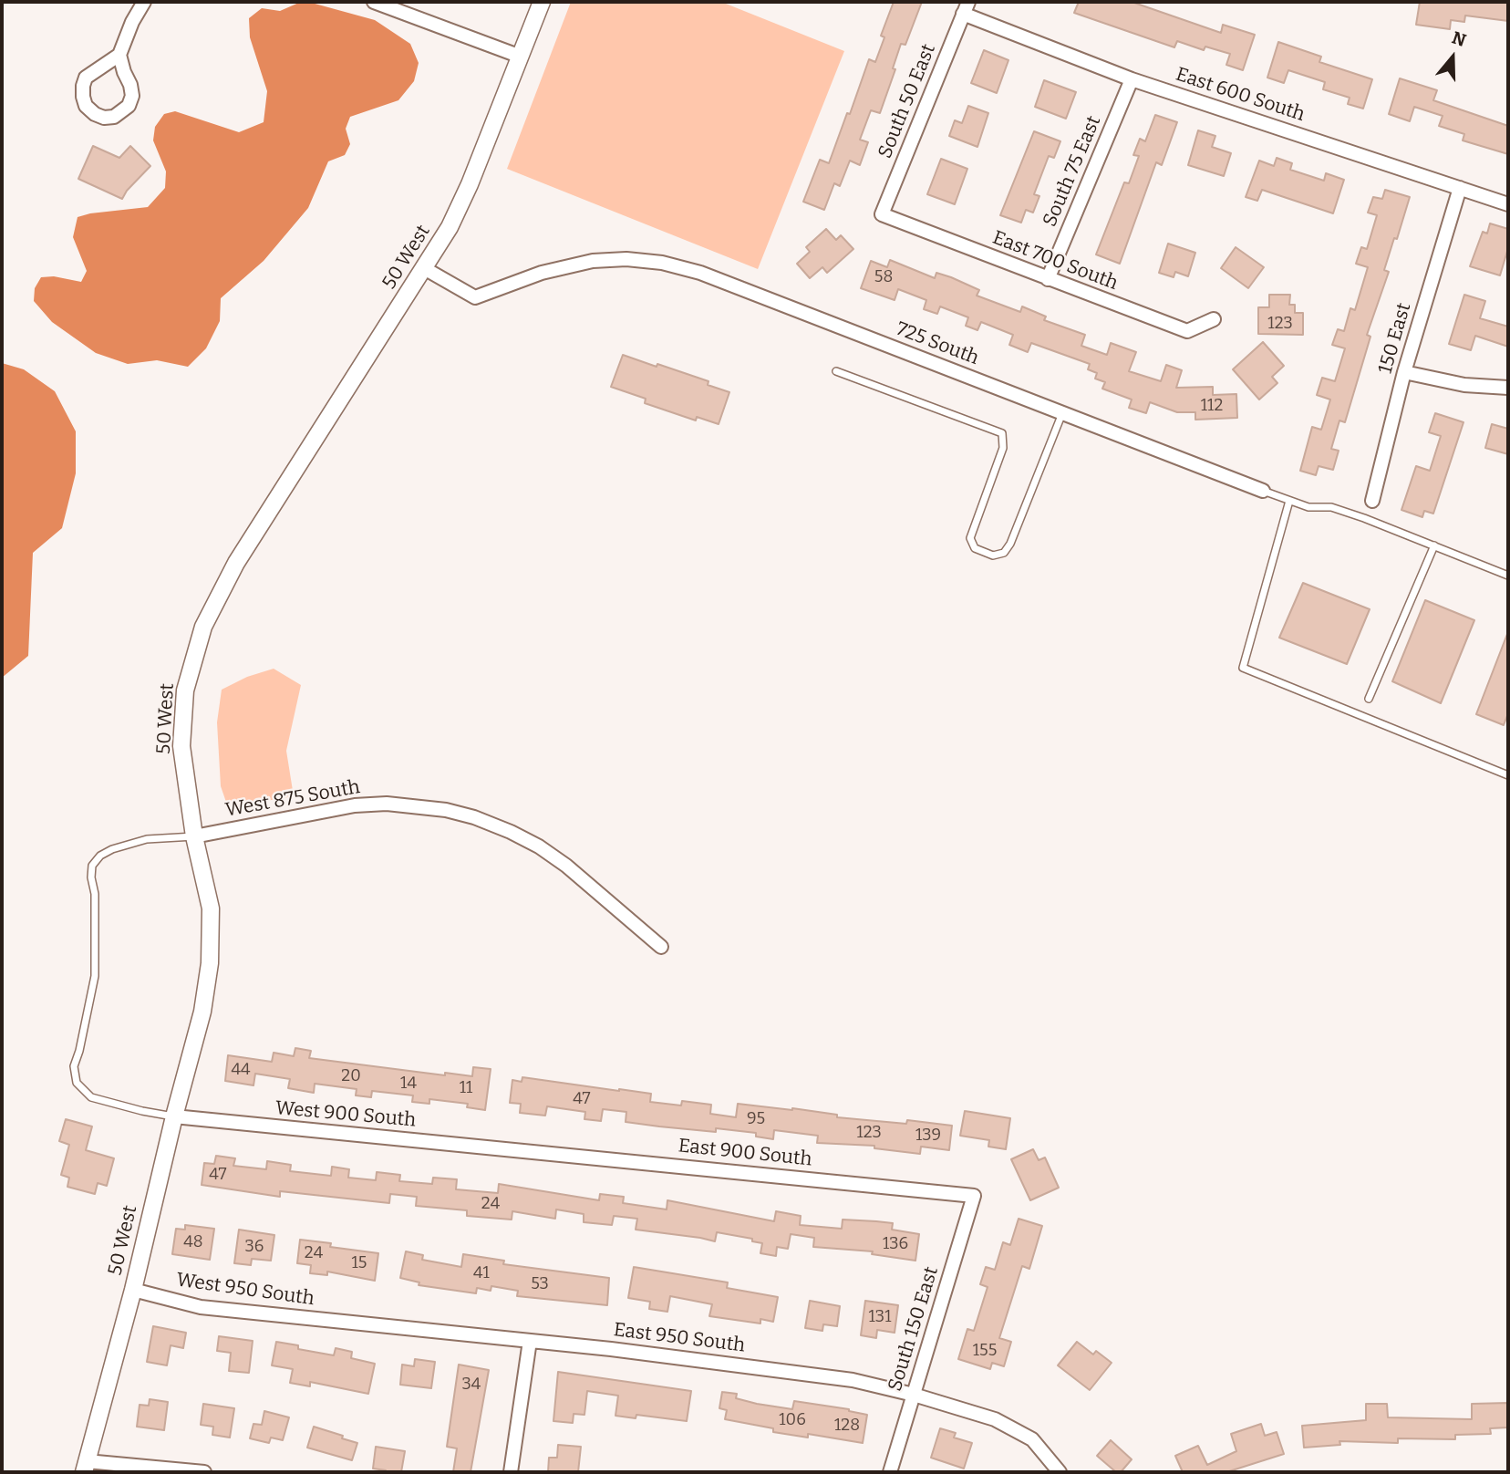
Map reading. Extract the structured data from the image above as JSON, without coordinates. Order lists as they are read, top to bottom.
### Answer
{
  "streets": {
    "street": [
      "East 600 South",
      "South 50 East",
      "South 75 East",
      "50 West",
      "East 700 South",
      "150 East",
      "725 South",
      "West 875 South",
      "West 900 South",
      "East 900 South",
      "West 950 South",
      "South 150 East",
      "East 950 South"
    ]
  },
  "crossings": [
    ["East 600 South", "South 50 East"],
    ["East 600 South", "South 75 East"],
    ["East 600 South", "150 East"],
    ["South 50 East", "East 700 South"],
    ["South 75 East", "East 700 South"],
    ["50 West", "725 South"],
    ["50 West", "West 875 South"],
    ["50 West", "West 900 South"],
    ["50 West", "West 950 South"],
    ["West 900 South", "East 900 South"],
    ["East 900 South", "South 150 East"],
    ["West 950 South", "East 950 South"],
    ["South 150 East", "East 950 South"]
  ],
  "house_numbers": [
    "58",
    "123",
    "112",
    "44",
    "20",
    "14",
    "11",
    "47",
    "95",
    "123",
    "139",
    "47",
    "24",
    "48",
    "136",
    "36",
    "24",
    "15",
    "41",
    "53",
    "131",
    "155",
    "34",
    "106",
    "128"
  ],
  "north": "top"
}
